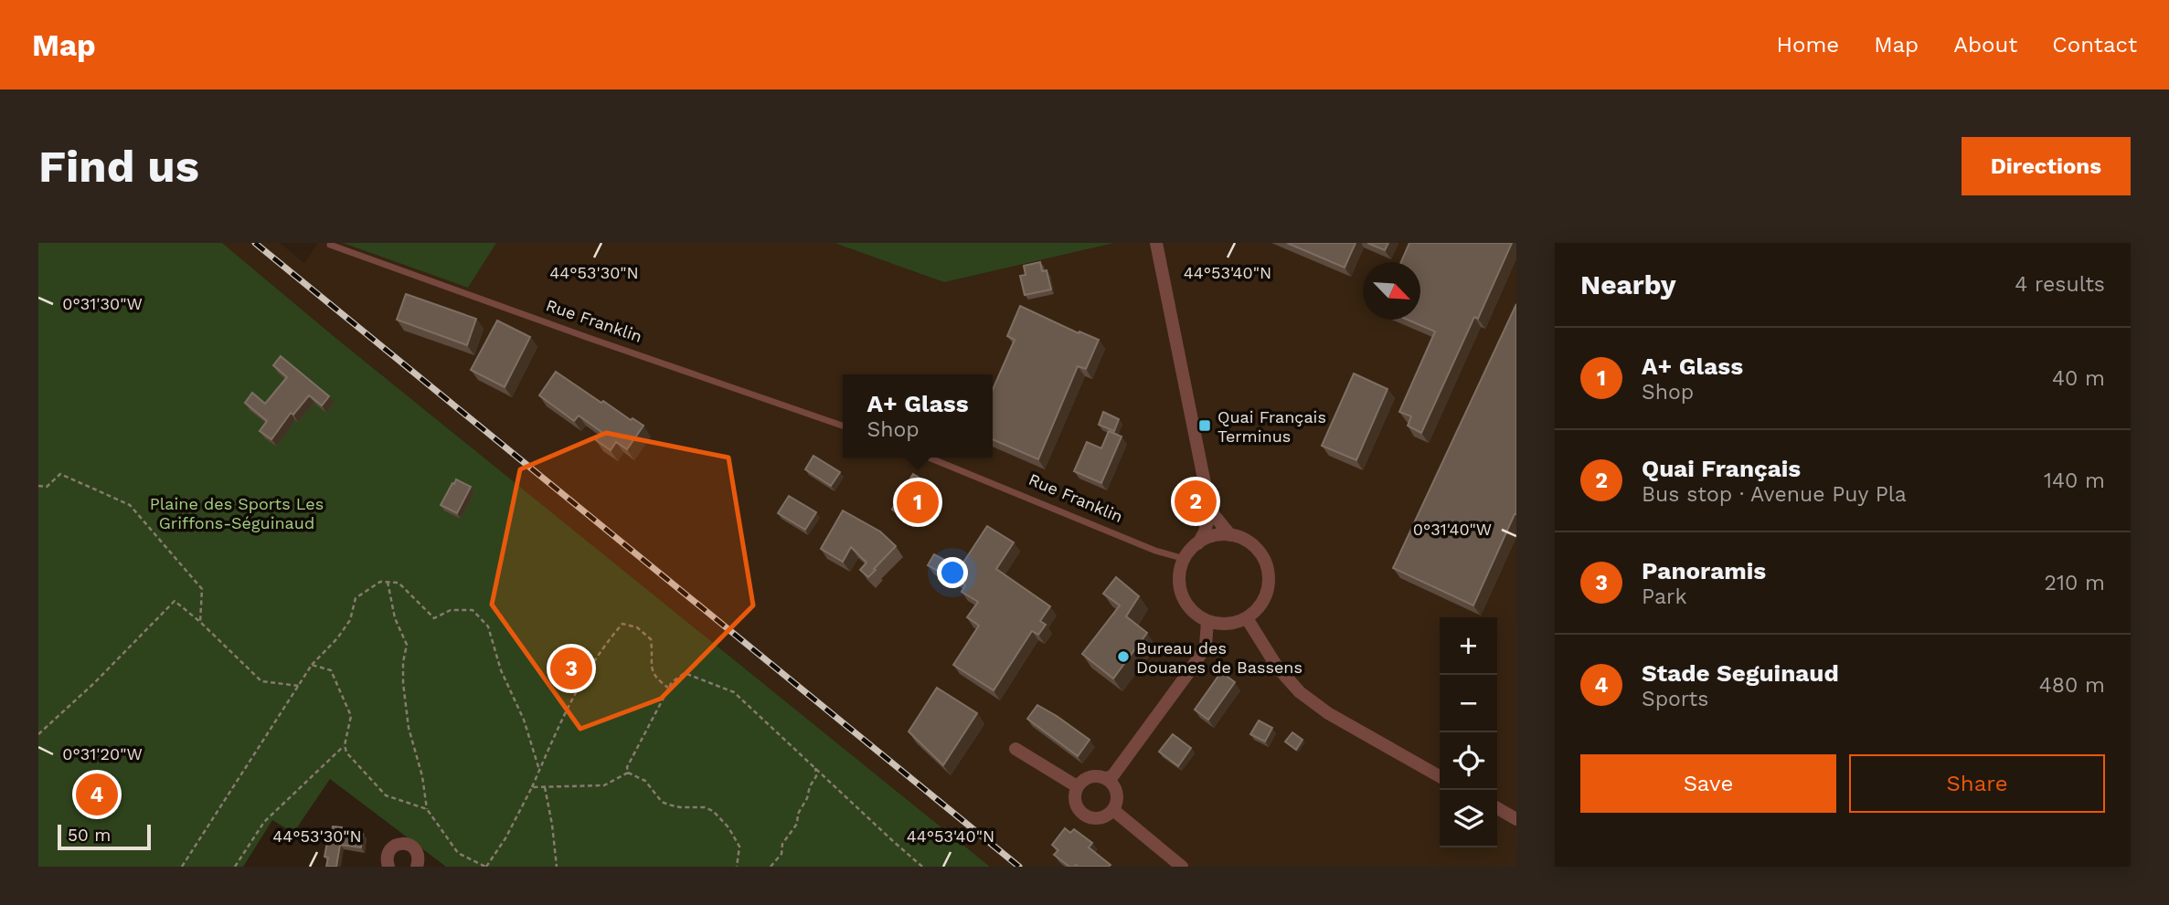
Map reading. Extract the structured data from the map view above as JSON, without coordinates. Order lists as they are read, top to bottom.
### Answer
{
  "streets": {
    "lane": ["Rue Franklin"]
  },
  "parks": ["Plaine des Sports Les Griffons-Séguinaud"],
  "places": {
    "transit": ["Quai Français Terminus"],
    "other": ["Bureau des Douanes de Bassens"]
  },
  "scale_bar": "50 m",
  "north": "bottom right",
  "page": {
    "header": "Map",
    "nav": [
      "Home",
      "Map",
      "About",
      "Contact"
    ],
    "buttons": [
      "Directions",
      ["Save", "Share"]
    ],
    "title": "Find us",
    "heading": ["Nearby", "4 results"],
    "list": [
      {
        "mark": "1",
        "name": "A+ Glass",
        "note": "Shop",
        "value": "40 m"
      },
      {
        "mark": "2",
        "name": "Quai Français",
        "note": "Bus stop · Avenue Puy Pla",
        "value": "140 m"
      },
      {
        "mark": "3",
        "name": "Panoramis",
        "note": "Park",
        "value": "210 m"
      },
      {
        "mark": "4",
        "name": "Stade Seguinaud",
        "note": "Sports",
        "value": "480 m"
      }
    ],
    "popup": ["A+ Glass", "Shop"],
    "pins": [
      "2",
      "1",
      "3",
      "4"
    ],
    "map_buttons": ["+", "−"],
    "scale": "50 m"
  },
  "coordinates": [
    "44°53'30\"N",
    "44°53'40\"N",
    "0°31'30\"W",
    "0°31'40\"W",
    "0°31'20\"W"
  ]
}
